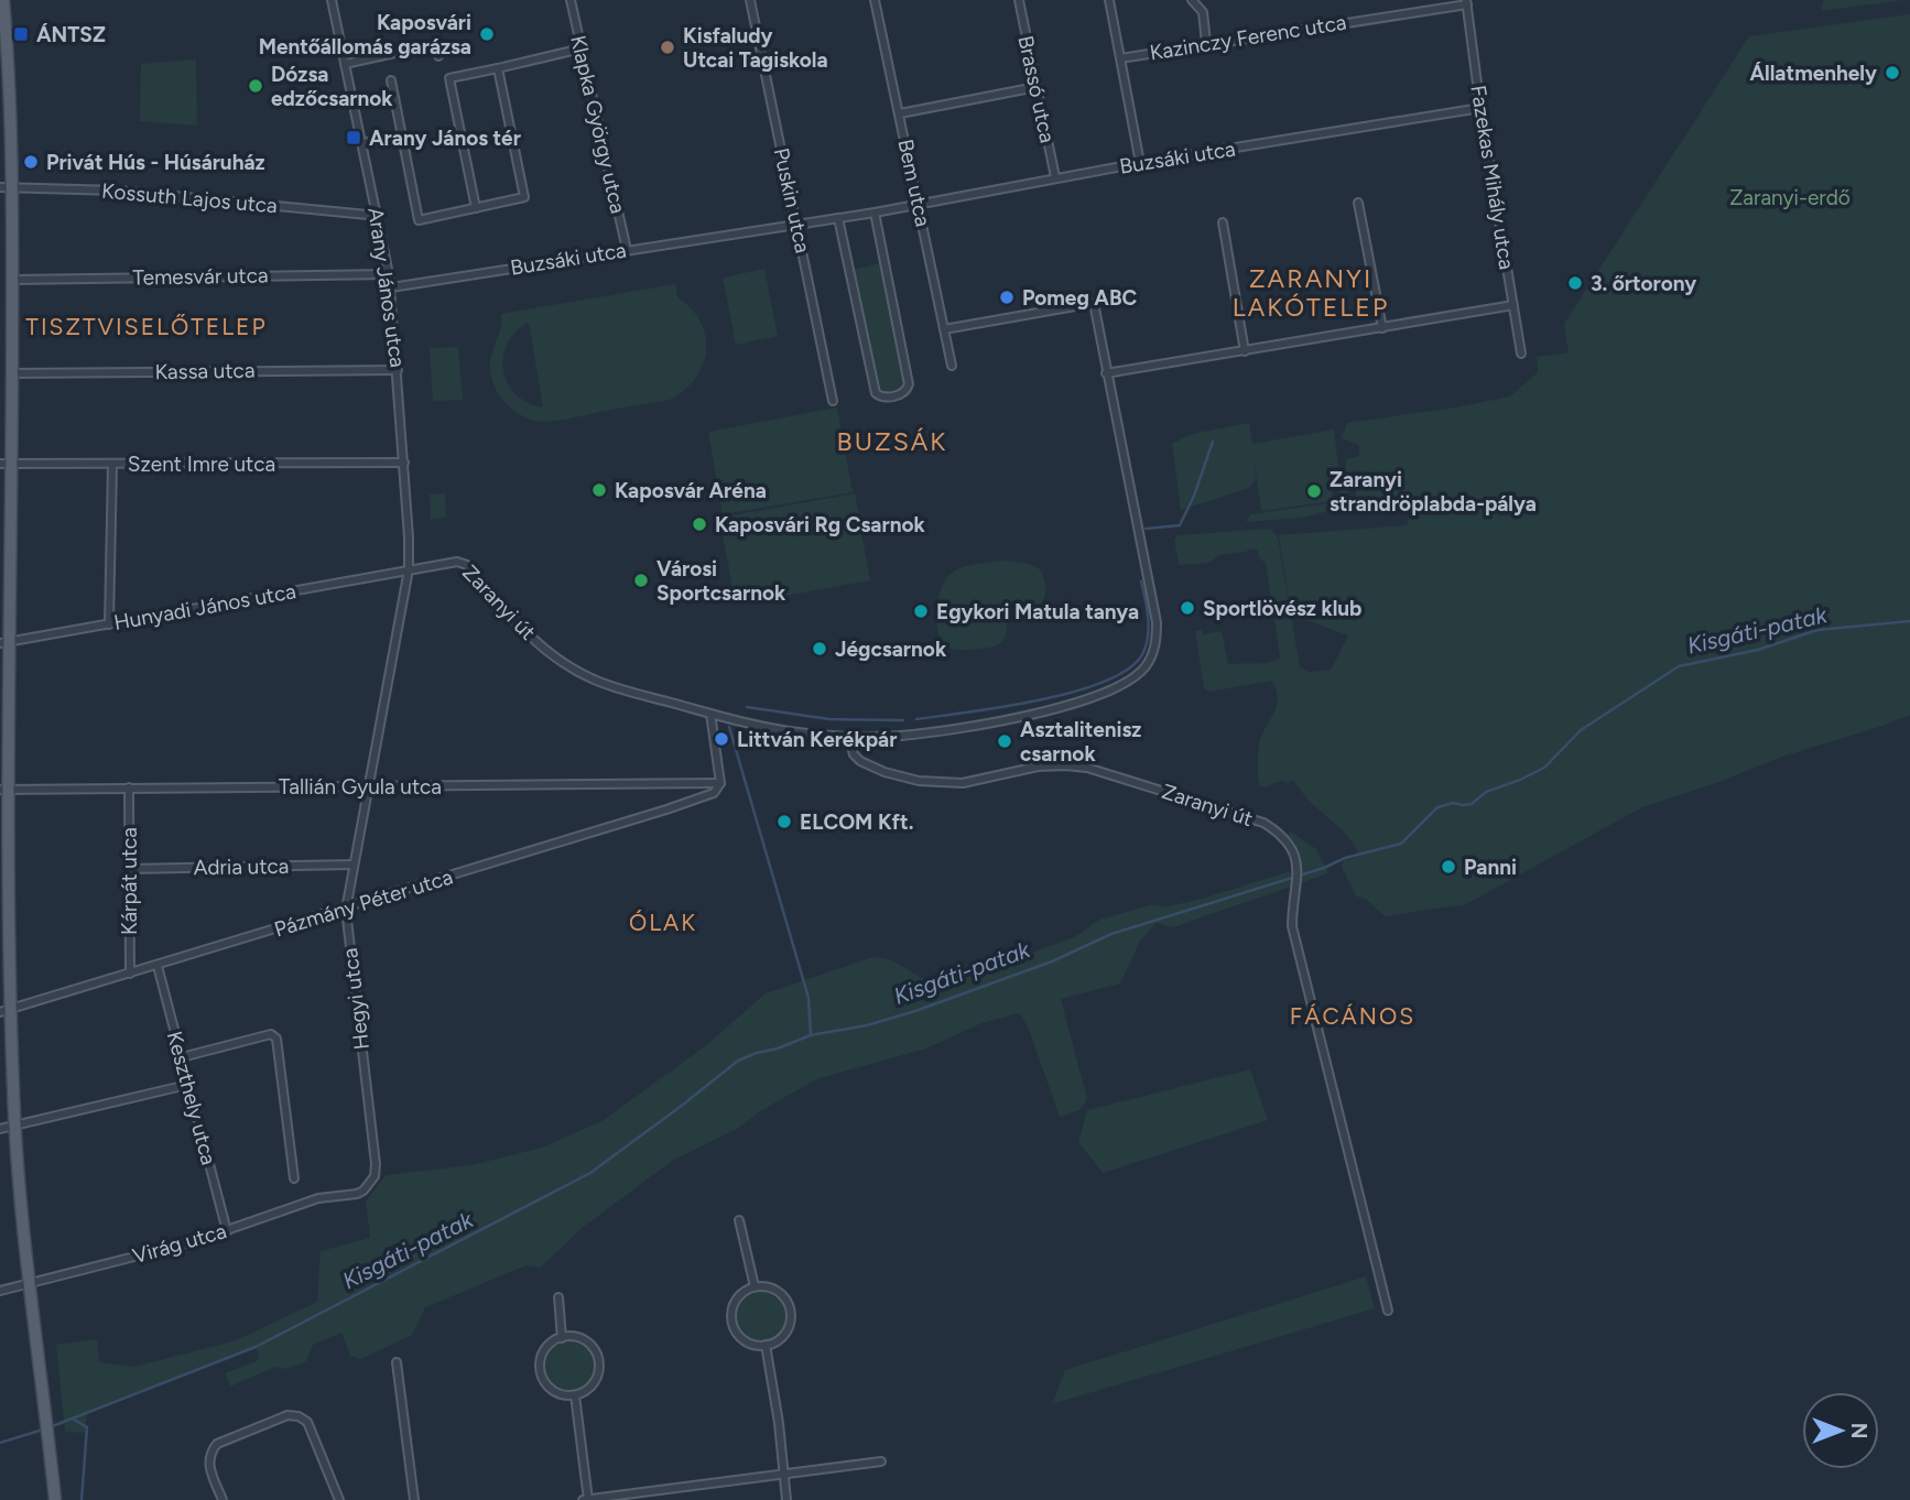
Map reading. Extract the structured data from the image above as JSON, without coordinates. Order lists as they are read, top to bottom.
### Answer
{
  "streets": {
    "street": [
      "Kazinczy Ferenc utca",
      "Brassó utca",
      "Klapka György utca",
      "Buzsáki utca",
      "Fazekas Mihály utca",
      "Bem utca",
      "Kossuth Lajos utca",
      "Puskin utca",
      "Temesvár utca",
      "Arany János utca",
      "Kassa utca",
      "Szent Imre utca",
      "Zaranyi út",
      "Hunyadi János utca",
      "Tallián Gyula utca",
      "Adria utca",
      "Kárpát utca",
      "Pázmány Péter utca",
      "Hegyi utca",
      "Keszthely utca",
      "Virág utca"
    ]
  },
  "crossings": [
    ["Kazinczy Ferenc utca", "Fazekas Mihály utca"],
    ["Brassó utca", "Buzsáki utca"],
    ["Klapka György utca", "Buzsáki utca"],
    ["Buzsáki utca", "Fazekas Mihály utca"],
    ["Buzsáki utca", "Bem utca"],
    ["Buzsáki utca", "Puskin utca"],
    ["Buzsáki utca", "Arany János utca"],
    ["Bem utca", "Zaranyi út"],
    ["Kossuth Lajos utca", "Arany János utca"],
    ["Temesvár utca", "Arany János utca"],
    ["Arany János utca", "Kassa utca"],
    ["Arany János utca", "Szent Imre utca"],
    ["Arany János utca", "Zaranyi út"],
    ["Arany János utca", "Hunyadi János utca"],
    ["Arany János utca", "Hegyi utca"],
    ["Zaranyi út", "Hunyadi János utca"],
    ["Zaranyi út", "Hegyi utca"],
    ["Hunyadi János utca", "Hegyi utca"],
    ["Tallián Gyula utca", "Kárpát utca"],
    ["Tallián Gyula utca", "Pázmány Péter utca"],
    ["Tallián Gyula utca", "Hegyi utca"],
    ["Adria utca", "Kárpát utca"],
    ["Adria utca", "Hegyi utca"],
    ["Kárpát utca", "Pázmány Péter utca"],
    ["Pázmány Péter utca", "Hegyi utca"],
    ["Pázmány Péter utca", "Keszthely utca"],
    ["Hegyi utca", "Virág utca"],
    ["Keszthely utca", "Virág utca"]
  ],
  "districts": [
    "ZARANYI LAKÓTELEP",
    "TISZTVISELŐTELEP",
    "BUZSÁK",
    "ÓLAK",
    "FÁCÁNOS"
  ],
  "water": ["Kisgáti-patak"],
  "parks": ["Zaranyi-erdő"],
  "places": {
    "transit": ["ÁNTSZ", "Arany János tér"],
    "other": [
      "Kaposvári Mentőállomás garázsa",
      "Kisfaludy Utcai Tagiskola",
      "Állatmenhely",
      "Dózsa edzőcsarnok",
      "Privát Hús - Húsáruház",
      "3. őrtorony",
      "Pomeg ABC",
      "Kaposvár Aréna",
      "Zaranyi strandröplabda-pálya",
      "Kaposvári Rg Csarnok",
      "Városi Sportcsarnok",
      "Sportlövész klub",
      "Egykori Matula tanya",
      "Jégcsarnok",
      "Littván Kerékpár",
      "Asztalitenisz csarnok",
      "ELCOM Kft.",
      "Panni"
    ]
  },
  "north": "right"
}
